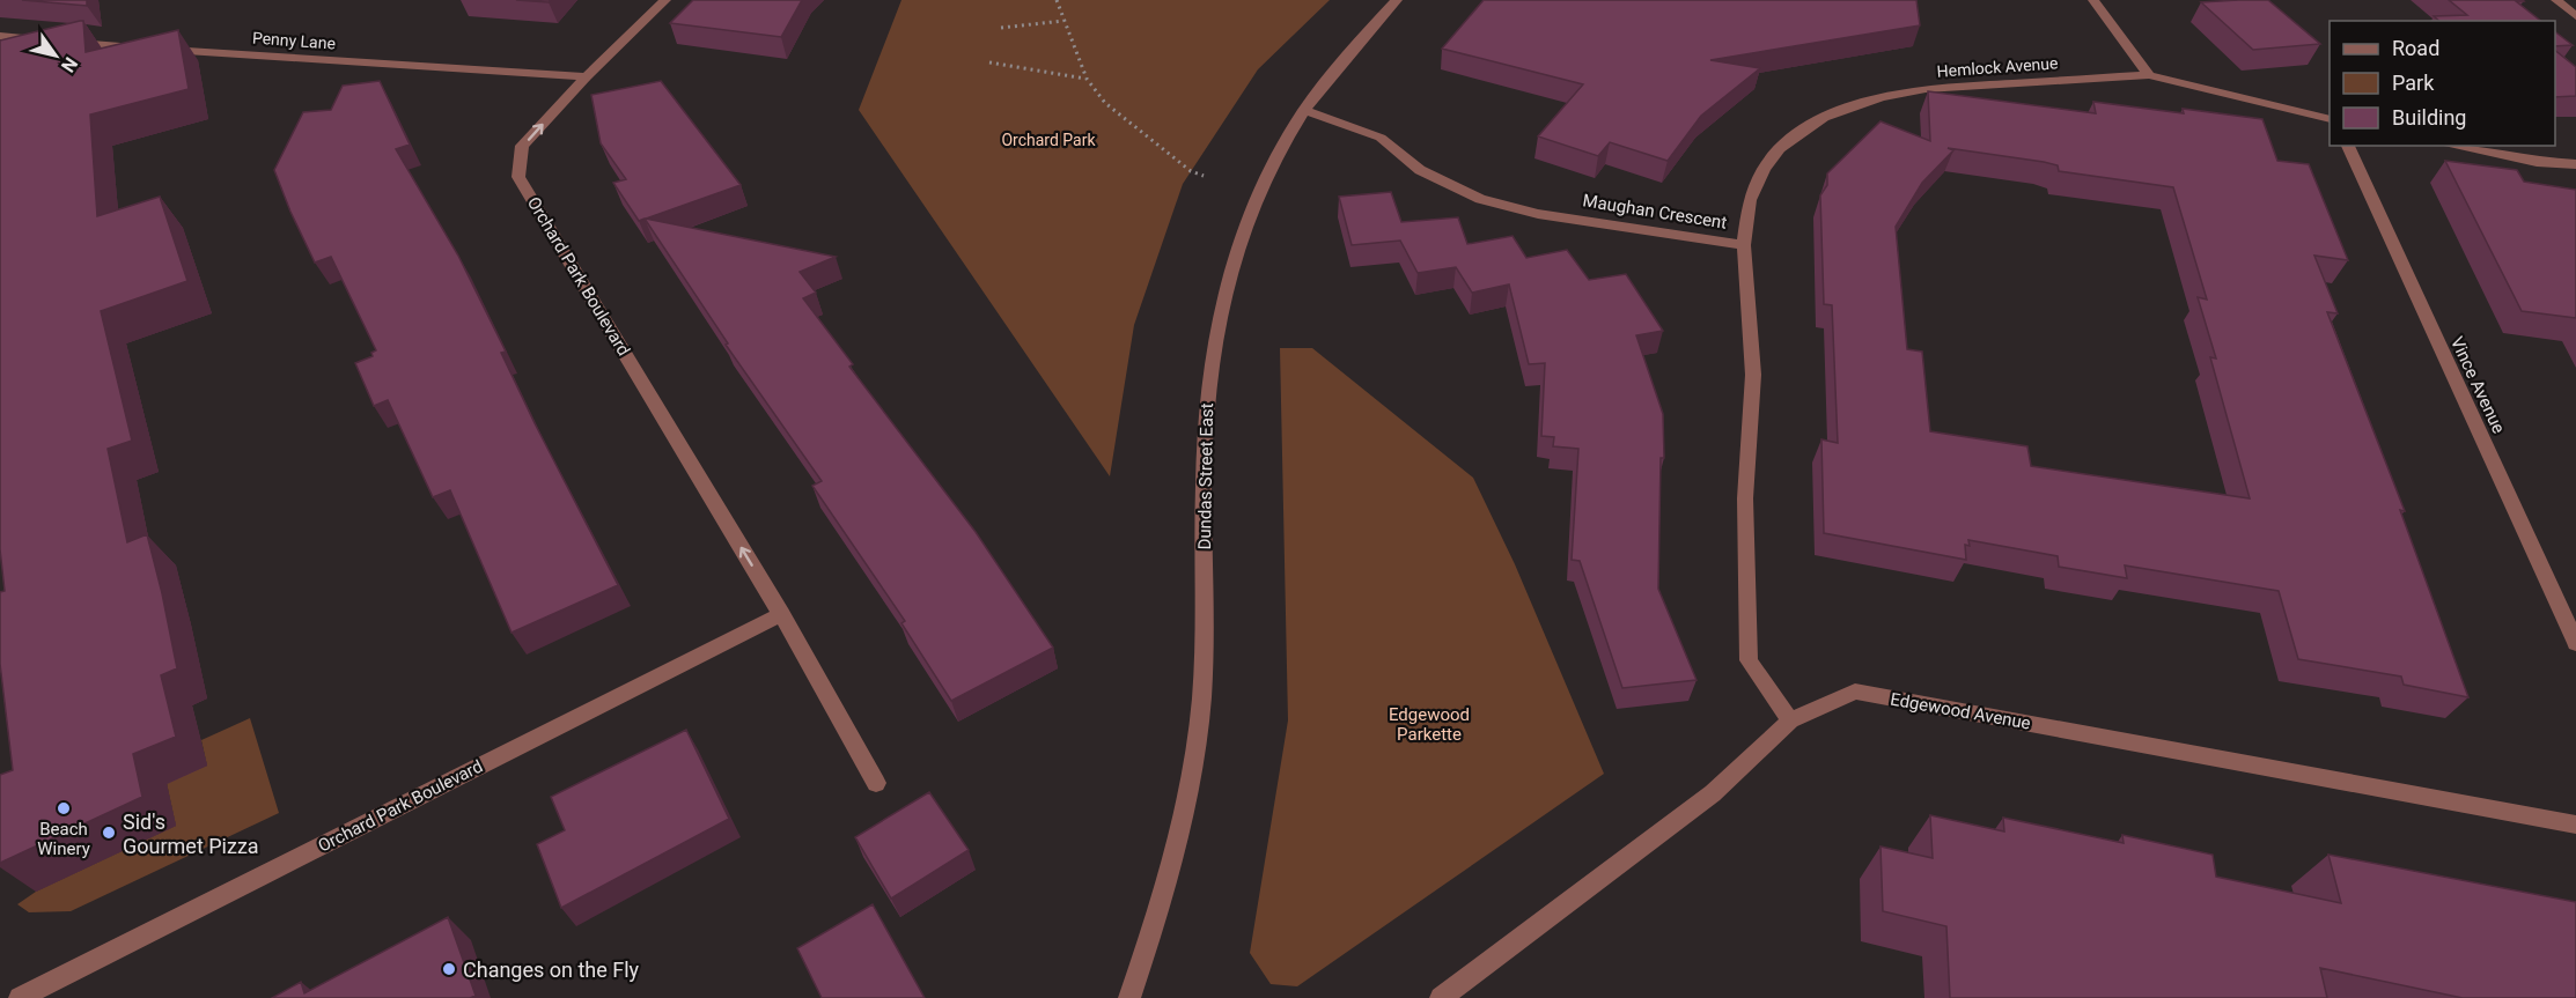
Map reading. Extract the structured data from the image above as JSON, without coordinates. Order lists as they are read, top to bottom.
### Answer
{
  "streets": {
    "street": [
      "Penny Lane",
      "Hemlock Avenue",
      "Maughan Crescent",
      "Orchard Park Boulevard",
      "Vince Avenue",
      "Dundas Street East",
      "Edgewood Avenue"
    ]
  },
  "crossings": [
    ["Penny Lane", "Orchard Park Boulevard"],
    ["Hemlock Avenue", "Maughan Crescent"],
    ["Maughan Crescent", "Dundas Street East"],
    ["Maughan Crescent", "Edgewood Avenue"]
  ],
  "parks": ["Orchard Park", "Edgewood Parkette"],
  "places": ["Beach Winery", "Sid's Gourmet Pizza", "Changes on the Fly"],
  "legend": ["Road", "Park", "Building"],
  "north": "bottom right"
}
